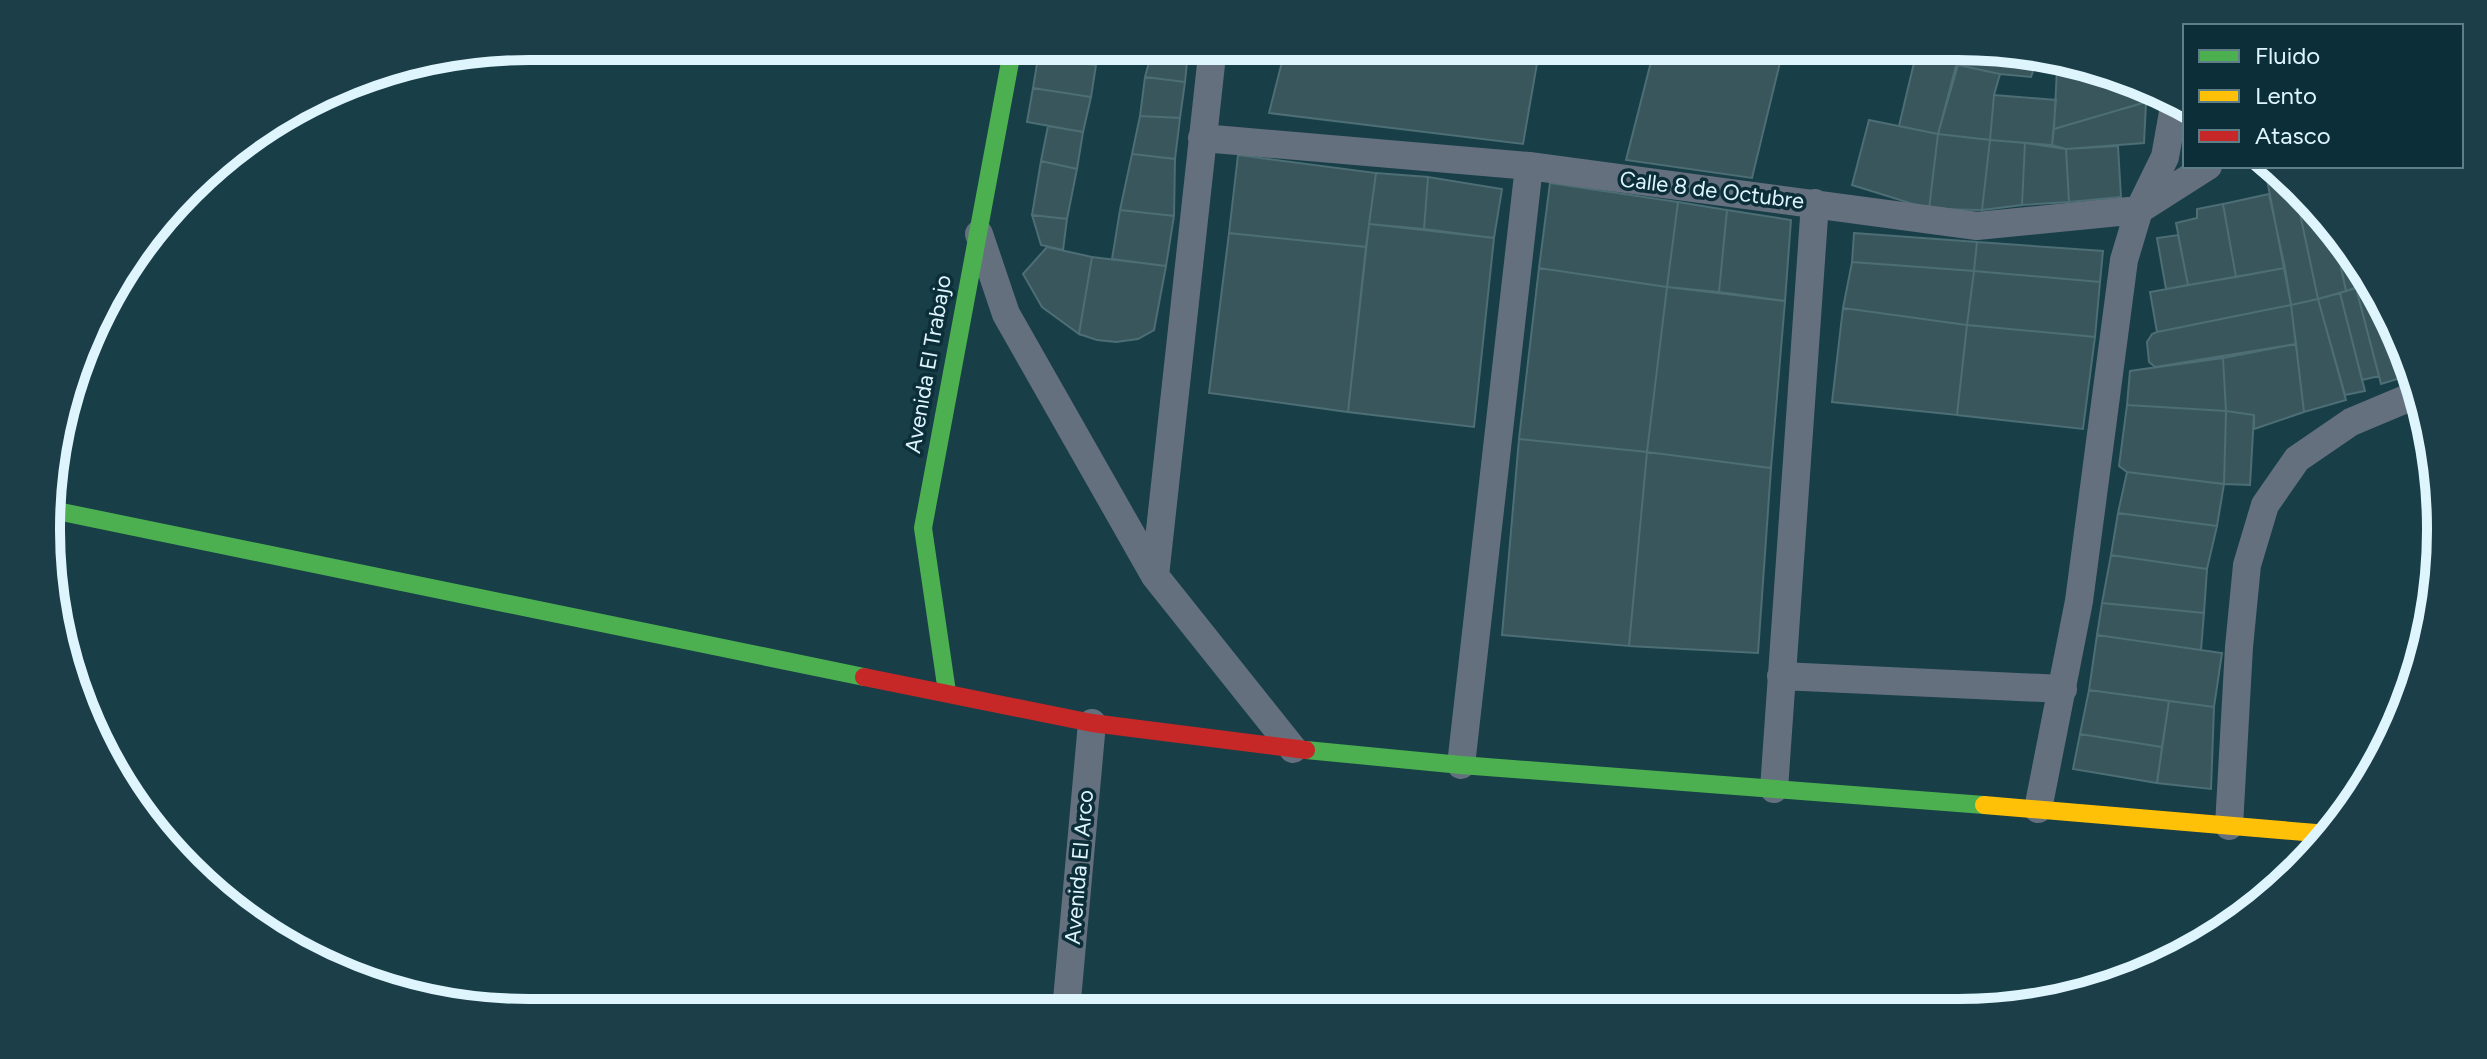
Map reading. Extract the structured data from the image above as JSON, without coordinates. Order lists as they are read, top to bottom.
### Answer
{
  "streets": {
    "street": ["Calle 8 de Octubre", "Avenida El Trabajo", "Avenida El Arco"]
  },
  "legend": ["Fluido", "Lento", "Atasco"]
}
